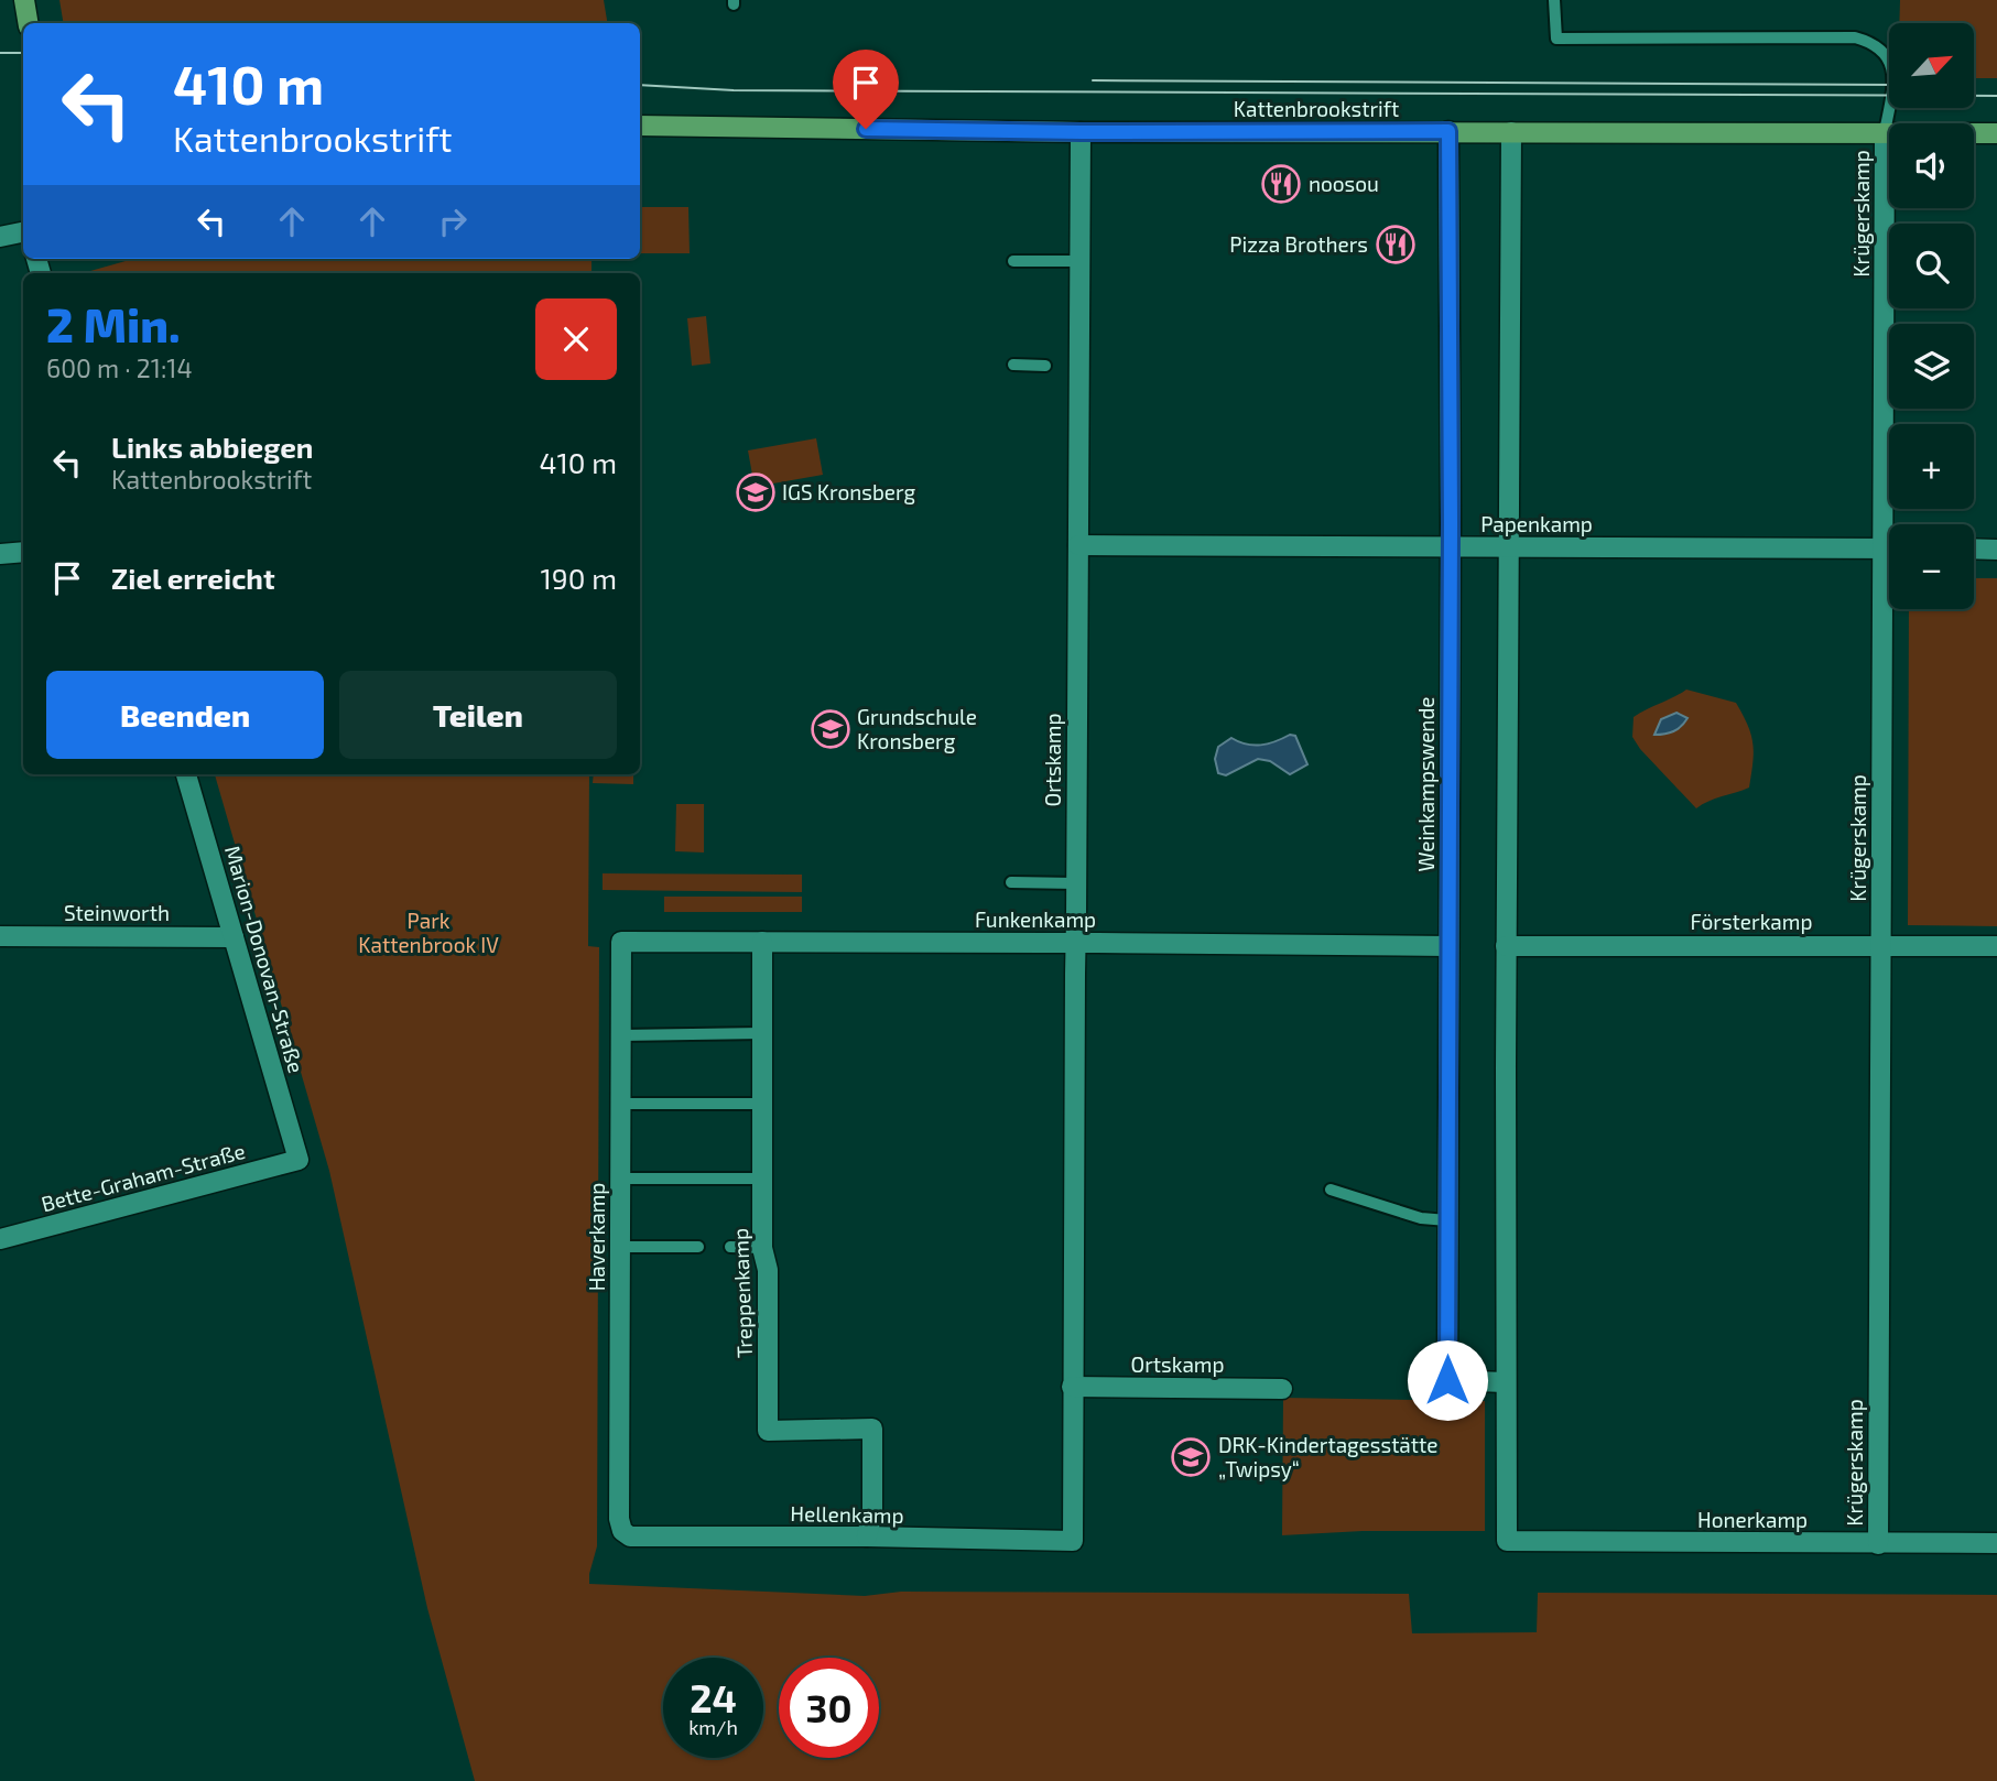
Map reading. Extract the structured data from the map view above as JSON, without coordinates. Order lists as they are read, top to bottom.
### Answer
{
  "streets": {
    "main road": ["Kattenbrookstrift"],
    "street": [
      "Krügerskamp",
      "Papenkamp",
      "Ortskamp",
      "Weinkampswende",
      "Steinworth",
      "Funkenkamp",
      "Försterkamp",
      "Marion-Donovan-Straße",
      "Bette-Graham-Straße",
      "Haverkamp",
      "Treppenkamp",
      "Hellenkamp",
      "Honerkamp"
    ]
  },
  "crossings": [
    ["Kattenbrookstrift", "Krügerskamp"],
    ["Kattenbrookstrift", "Ortskamp"],
    ["Kattenbrookstrift", "Weinkampswende"],
    ["Krügerskamp", "Försterkamp"],
    ["Krügerskamp", "Honerkamp"],
    ["Papenkamp", "Ortskamp"],
    ["Papenkamp", "Weinkampswende"],
    ["Ortskamp", "Funkenkamp"],
    ["Ortskamp", "Hellenkamp"],
    ["Weinkampswende", "Funkenkamp"],
    ["Weinkampswende", "Honerkamp"],
    ["Steinworth", "Marion-Donovan-Straße"],
    ["Funkenkamp", "Haverkamp"],
    ["Funkenkamp", "Treppenkamp"],
    ["Marion-Donovan-Straße", "Bette-Graham-Straße"],
    ["Haverkamp", "Hellenkamp"],
    ["Treppenkamp", "Hellenkamp"]
  ],
  "parks": ["Park Kattenbrook IV"],
  "places": {
    "restaurant": ["noosou", "Pizza Brothers"],
    "school or university": ["IGS Kronsberg", "Grundschule Kronsberg", "DRK-Kindertagesstätte „Twipsy“"]
  },
  "north": "top right",
  "page": {
    "map_buttons": ["+", "−"],
    "turn": ["410 m", "Kattenbrookstrift"],
    "heading": ["2 Min.", "600 m · 21:14"],
    "list": [
      {
        "name": "Links abbiegen",
        "note": "Kattenbrookstrift",
        "value": "410 m"
      },
      {
        "name": "Ziel erreicht",
        "value": "190 m"
      }
    ],
    "buttons": ["Beenden", "Teilen"],
    "speed": "24 km/h",
    "limit": "30"
  }
}
